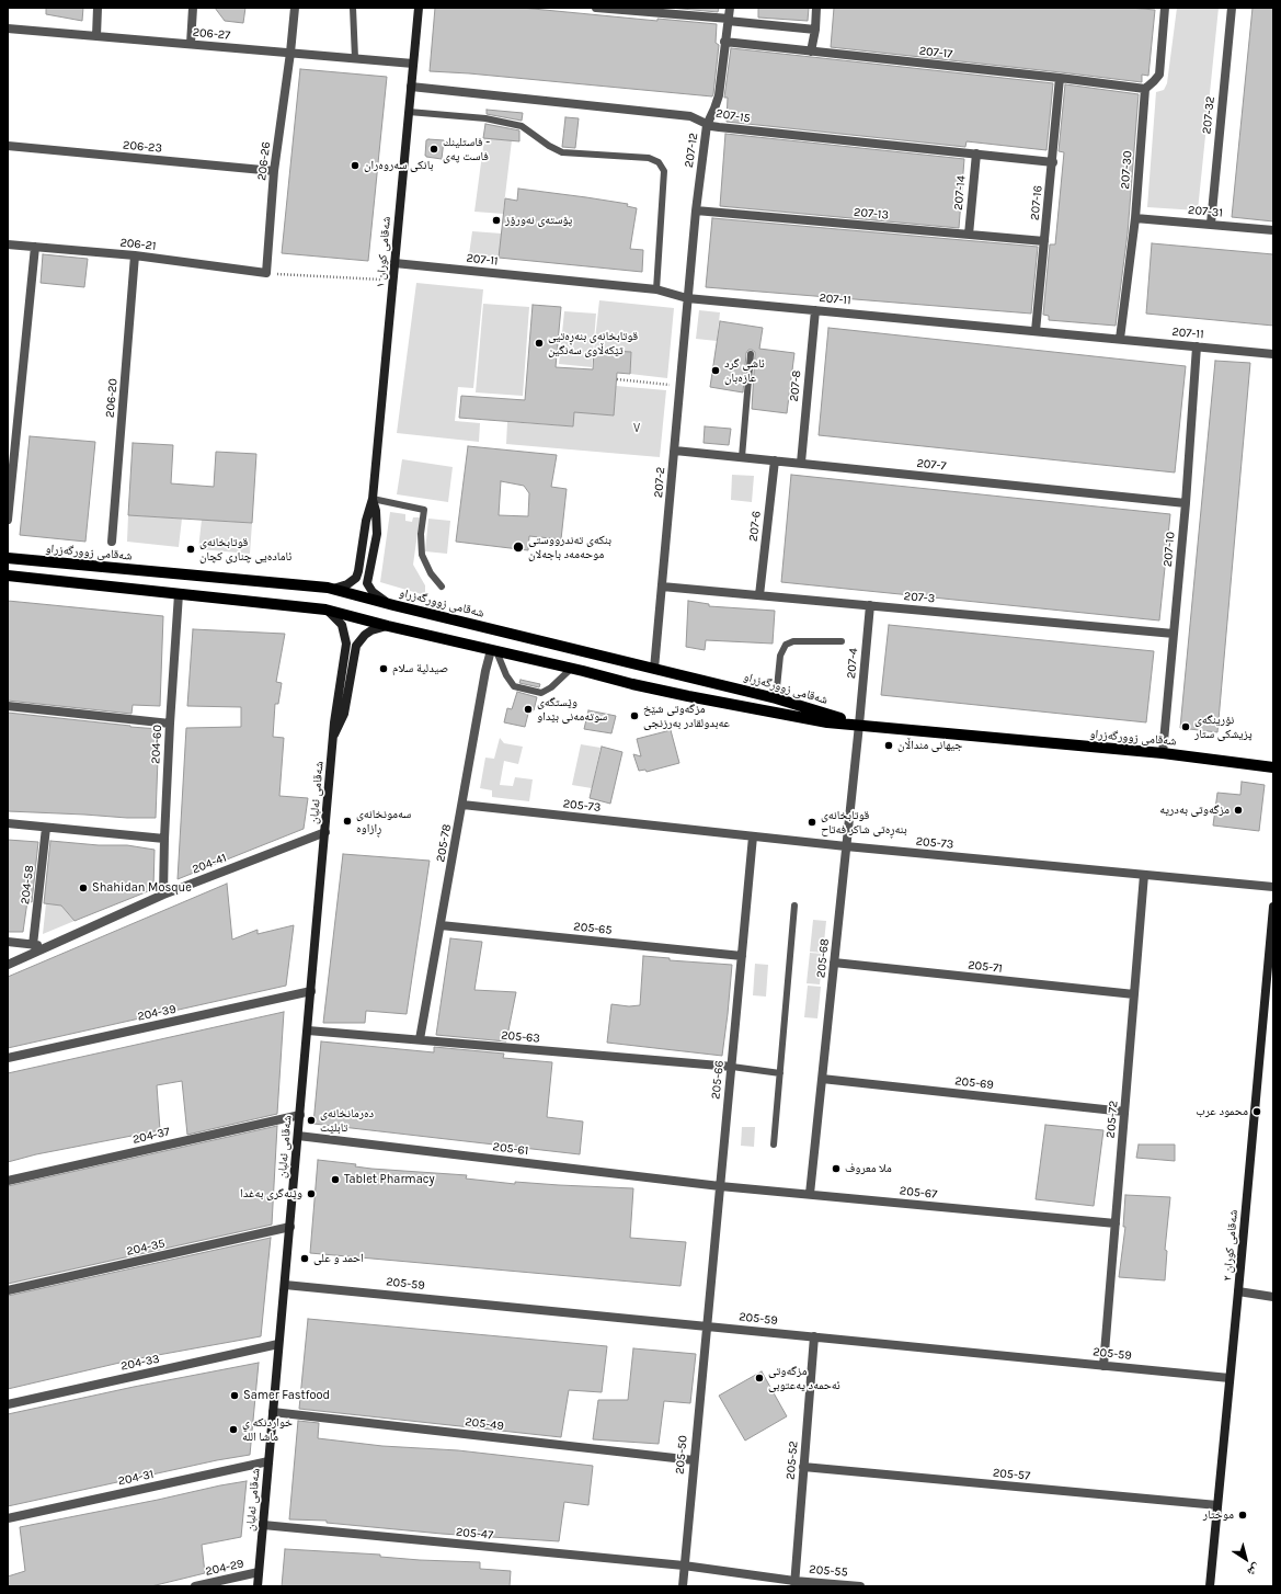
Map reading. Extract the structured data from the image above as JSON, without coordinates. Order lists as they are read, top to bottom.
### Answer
{
  "streets": {
    "main road": ["شەقامی زوورگەزراو"],
    "street": [
      "206-27",
      "207-17",
      "207-32",
      "207-15",
      "206-23",
      "207-12",
      "206-26",
      "207-30",
      "207-14",
      "207-16",
      "207-31",
      "207-13",
      "206-21",
      "شەقامی کوران ١",
      "207-11",
      "207-8",
      "206-20",
      "207-7",
      "207-2",
      "207-6",
      "207-10",
      "207-3",
      "207-4",
      "204-60",
      "شەقامی ئەلبان",
      "205-73",
      "205-78",
      "204-41",
      "204-58",
      "205-65",
      "205-68",
      "205-71",
      "204-39",
      "205-63",
      "205-66",
      "205-69",
      "205-72",
      "204-37",
      "205-61",
      "205-67",
      "شەقامی کوران ٢",
      "204-35",
      "205-59",
      "204-33",
      "205-49",
      "205-50",
      "205-52",
      "205-57",
      "204-31",
      "205-47",
      "204-29",
      "205-55"
    ]
  },
  "crossings": [
    ["206-27", "206-26"],
    ["206-27", "شەقامی کوران ١"],
    ["207-17", "207-12"],
    ["207-17", "207-30"],
    ["207-17", "207-16"],
    ["207-32", "207-31"],
    ["207-15", "207-12"],
    ["207-15", "207-14"],
    ["207-15", "207-16"],
    ["207-15", "شەقامی کوران ١"],
    ["206-23", "206-26"],
    ["207-12", "207-13"],
    ["207-12", "207-11"],
    ["207-12", "207-2"],
    ["206-26", "206-21"],
    ["207-30", "207-31"],
    ["207-30", "207-11"],
    ["207-14", "207-13"],
    ["207-16", "207-13"],
    ["207-16", "207-11"],
    ["206-21", "206-20"],
    ["شەقامی کوران ١", "207-11"],
    ["شەقامی کوران ١", "شەقامی زوورگەزراو"],
    ["207-11", "207-8"],
    ["207-11", "207-2"],
    ["207-11", "207-10"],
    ["207-8", "207-7"],
    ["207-7", "207-2"],
    ["207-7", "207-6"],
    ["207-7", "207-10"],
    ["207-2", "شەقامی زوورگەزراو"],
    ["207-2", "207-3"],
    ["207-6", "207-3"],
    ["207-10", "شەقامی زوورگەزراو"],
    ["207-10", "207-3"],
    ["شەقامی زوورگەزراو", "207-4"],
    ["شەقامی زوورگەزراو", "204-60"],
    ["شەقامی زوورگەزراو", "شەقامی ئەلبان"],
    ["شەقامی زوورگەزراو", "205-78"],
    ["شەقامی زوورگەزراو", "205-68"],
    ["207-3", "207-4"],
    ["207-4", "205-68"],
    ["204-60", "204-41"],
    ["شەقامی ئەلبان", "204-41"],
    ["شەقامی ئەلبان", "204-39"],
    ["شەقامی ئەلبان", "205-63"],
    ["شەقامی ئەلبان", "204-37"],
    ["شەقامی ئەلبان", "205-61"],
    ["شەقامی ئەلبان", "204-35"],
    ["شەقامی ئەلبان", "205-59"],
    ["شەقامی ئەلبان", "204-33"],
    ["شەقامی ئەلبان", "205-49"],
    ["شەقامی ئەلبان", "204-31"],
    ["شەقامی ئەلبان", "205-47"],
    ["شەقامی ئەلبان", "204-29"],
    ["205-73", "205-78"],
    ["205-73", "205-68"],
    ["205-73", "205-66"],
    ["205-73", "205-72"],
    ["205-78", "205-65"],
    ["205-78", "205-63"],
    ["205-65", "205-66"],
    ["205-68", "205-71"],
    ["205-68", "205-69"],
    ["205-68", "205-67"],
    ["205-71", "205-72"],
    ["205-63", "205-66"],
    ["205-66", "205-61"],
    ["205-66", "205-67"],
    ["205-66", "205-59"],
    ["205-66", "205-50"],
    ["205-69", "205-72"],
    ["205-72", "205-67"],
    ["205-72", "205-59"],
    ["205-61", "205-67"],
    ["شەقامی کوران ٢", "205-59"],
    ["شەقامی کوران ٢", "205-57"],
    ["205-59", "205-50"],
    ["205-59", "205-52"],
    ["205-49", "205-50"],
    ["205-50", "205-47"],
    ["205-52", "205-57"],
    ["205-52", "205-47"],
    ["205-52", "205-55"],
    ["205-47", "205-55"]
  ],
  "parks": ["V"],
  "places": [
    "فاستلینك - فاست په‌ی",
    "بانکی سەروەران",
    "پۆسته‌ی نه‌ورۆز",
    "قوتابخانەی بنەڕەتیی تێکەڵاوی سەنگین",
    "ئاشی گرد عازه‌بان",
    "بنکەی تەندرووستی موحەمەد باجەلان",
    "قوتابخانەی ئامادەیی چناری کچان",
    "صیدلیة سلام",
    "وێستگەی سوتەمەنی بێداو",
    "مزگەوتی شێخ عەبدولقادر بەرزنجی",
    "نۆرینگەی پزیشکی ستار",
    "جیهانی منداڵان",
    "مزگه‌وتی به‌دریه",
    "سەمونخانەی ڕازاوە",
    "قوتابخانەی بنەڕەتی شاكر فەتاح",
    "Shahidan Mosque",
    "محمود عرب",
    "دەرمانخانەی تابلێت",
    "ملا معروف",
    "Tablet Pharmacy",
    "وێنەگری بەغدا",
    "احمد و علی",
    "مزگەوتی ئەحمەد یەعتوبی",
    "Samer Fastfood",
    "خواردنكه ي ماشا الله",
    "موختار"
  ],
  "north": "bottom right"
}
